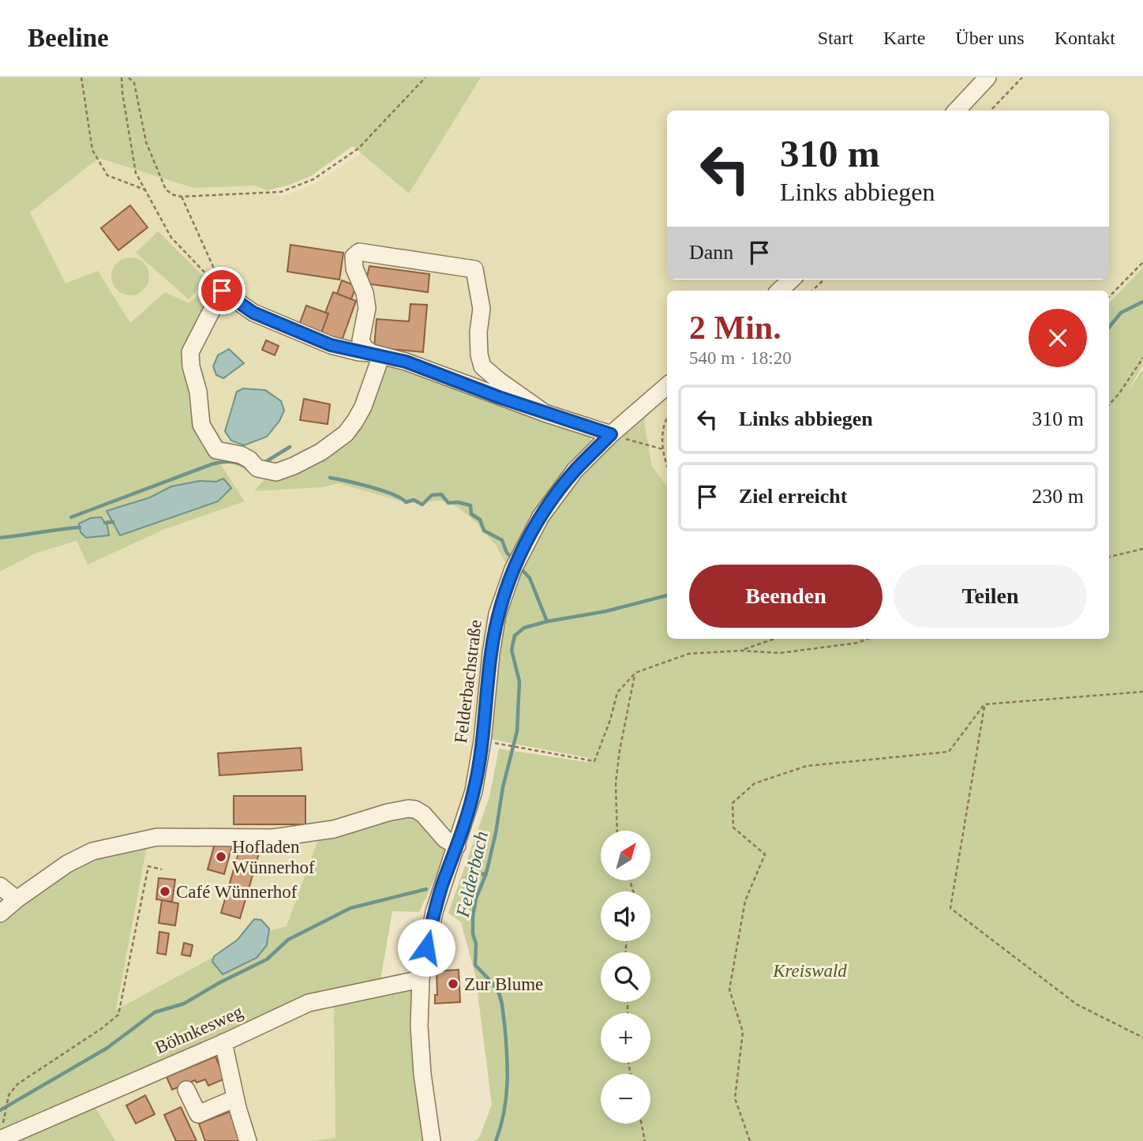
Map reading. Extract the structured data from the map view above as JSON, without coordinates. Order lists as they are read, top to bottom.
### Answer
{
  "streets": {
    "street": ["Felderbachstraße", "Böhnkesweg"]
  },
  "crossings": [
    ["Felderbachstraße", "Böhnkesweg"]
  ],
  "water": ["Felderbach"],
  "parks": ["Kreiswald"],
  "places": ["Hofladen Wünnerhof", "Café Wünnerhof", "Zur Blume"],
  "north": "top right",
  "page": {
    "header": "Beeline",
    "nav": [
      "Start",
      "Karte",
      "Über uns",
      "Kontakt"
    ],
    "turn": ["310 m", "Links abbiegen"],
    "then": "Dann",
    "heading": ["2 Min.", "540 m · 18:20"],
    "list": [
      {
        "name": "Links abbiegen",
        "value": "310 m"
      },
      {
        "name": "Ziel erreicht",
        "value": "230 m"
      }
    ],
    "buttons": ["Beenden", "Teilen"],
    "map_buttons": ["+", "−"]
  }
}
